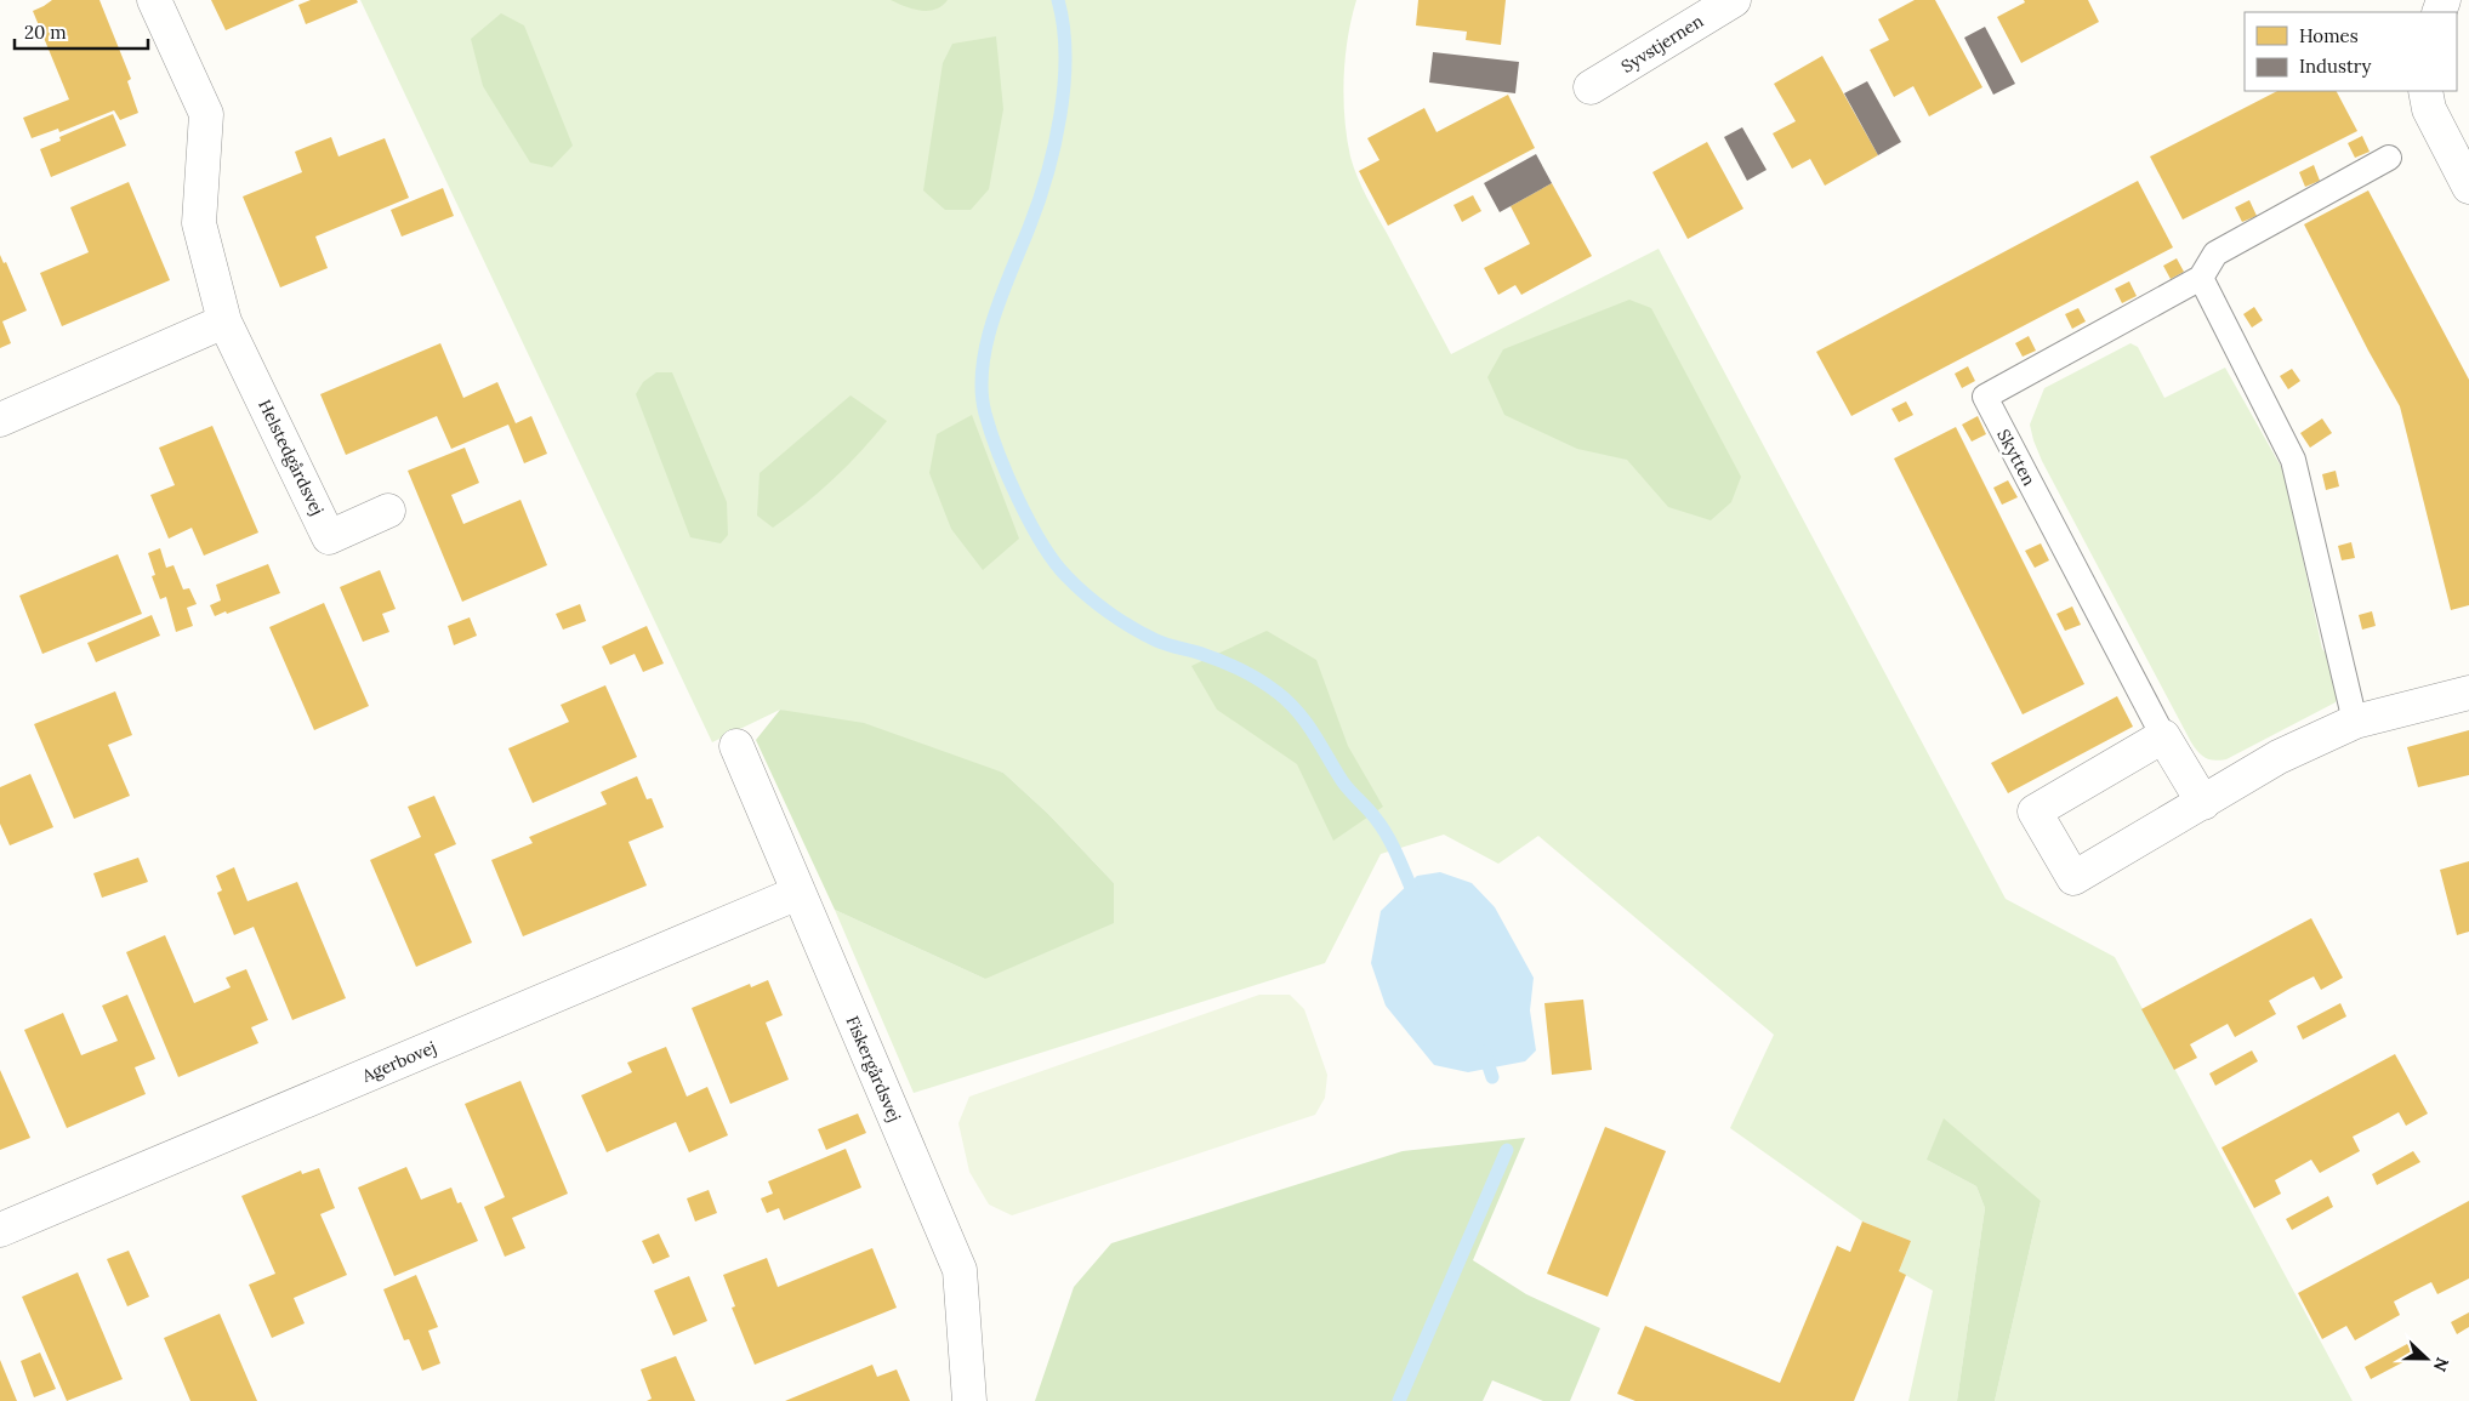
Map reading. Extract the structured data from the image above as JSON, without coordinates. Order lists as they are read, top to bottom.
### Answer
{
  "streets": {
    "street": [
      "Syvstjernen",
      "Helstedgårdsvej",
      "Skytten",
      "Agerbovej",
      "Fiskergårdsvej"
    ]
  },
  "crossings": [
    ["Agerbovej", "Fiskergårdsvej"]
  ],
  "legend": ["Homes", "Industry"],
  "scale_bar": "20 m",
  "north": "right"
}
